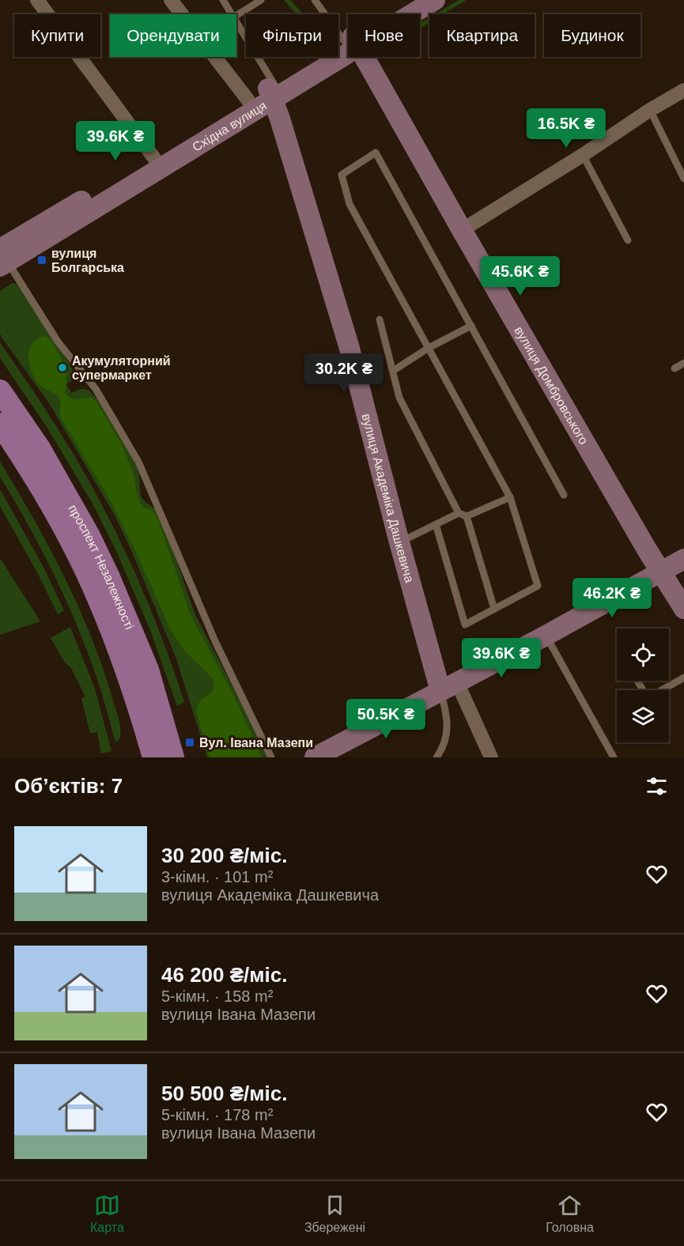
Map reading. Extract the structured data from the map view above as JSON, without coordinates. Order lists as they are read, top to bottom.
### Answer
{
  "streets": {
    "main road": [
      "Східна вулиця",
      "вулиця Домбровського",
      "вулиця Академіка Дашкевича",
      "проспект Незалежності"
    ]
  },
  "crossings": [
    ["Східна вулиця", "вулиця Академіка Дашкевича"]
  ],
  "places": {
    "transit": ["вулиця Болгарська", "Вул. Івана Мазепи"],
    "other": ["Акумуляторний супермаркет"]
  },
  "page": {
    "chip": [
      "Купити",
      "Орендувати",
      "Фільтри",
      "Нове",
      "Квартира",
      "Будинок"
    ],
    "price": [
      "16.5K ₴",
      "39.6K ₴",
      "45.6K ₴",
      "30.2K ₴",
      "46.2K ₴",
      "39.6K ₴",
      "50.5K ₴"
    ],
    "heading": "Об’єктів: 7",
    "list": [
      {
        "name": "30 200 ₴/міс.",
        "note": "3-кімн. · 101 m² · вулиця Академіка Дашкевича"
      },
      {
        "name": "46 200 ₴/міс.",
        "note": "5-кімн. · 158 m² · вулиця Івана Мазепи"
      },
      {
        "name": "50 500 ₴/міс.",
        "note": "5-кімн. · 178 m² · вулиця Івана Мазепи"
      }
    ],
    "tabs": ["Карта", "Збережені", "Головна"]
  }
}
